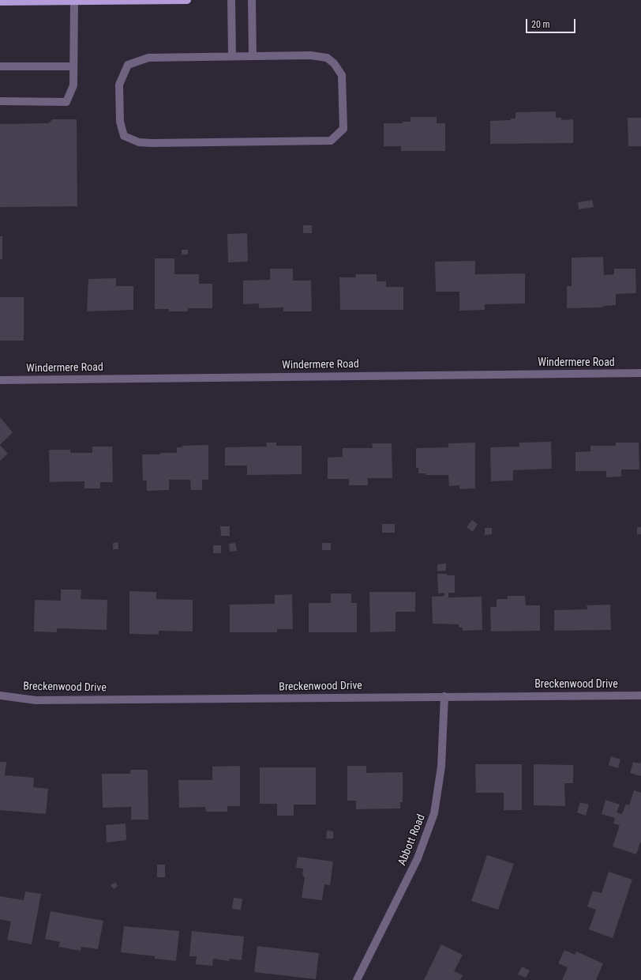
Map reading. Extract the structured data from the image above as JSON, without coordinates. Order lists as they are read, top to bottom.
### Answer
{
  "streets": {
    "street": ["Windermere Road", "Breckenwood Drive", "Abbott Road"]
  },
  "crossings": [
    ["Breckenwood Drive", "Abbott Road"]
  ],
  "scale_bar": "20 m"
}
